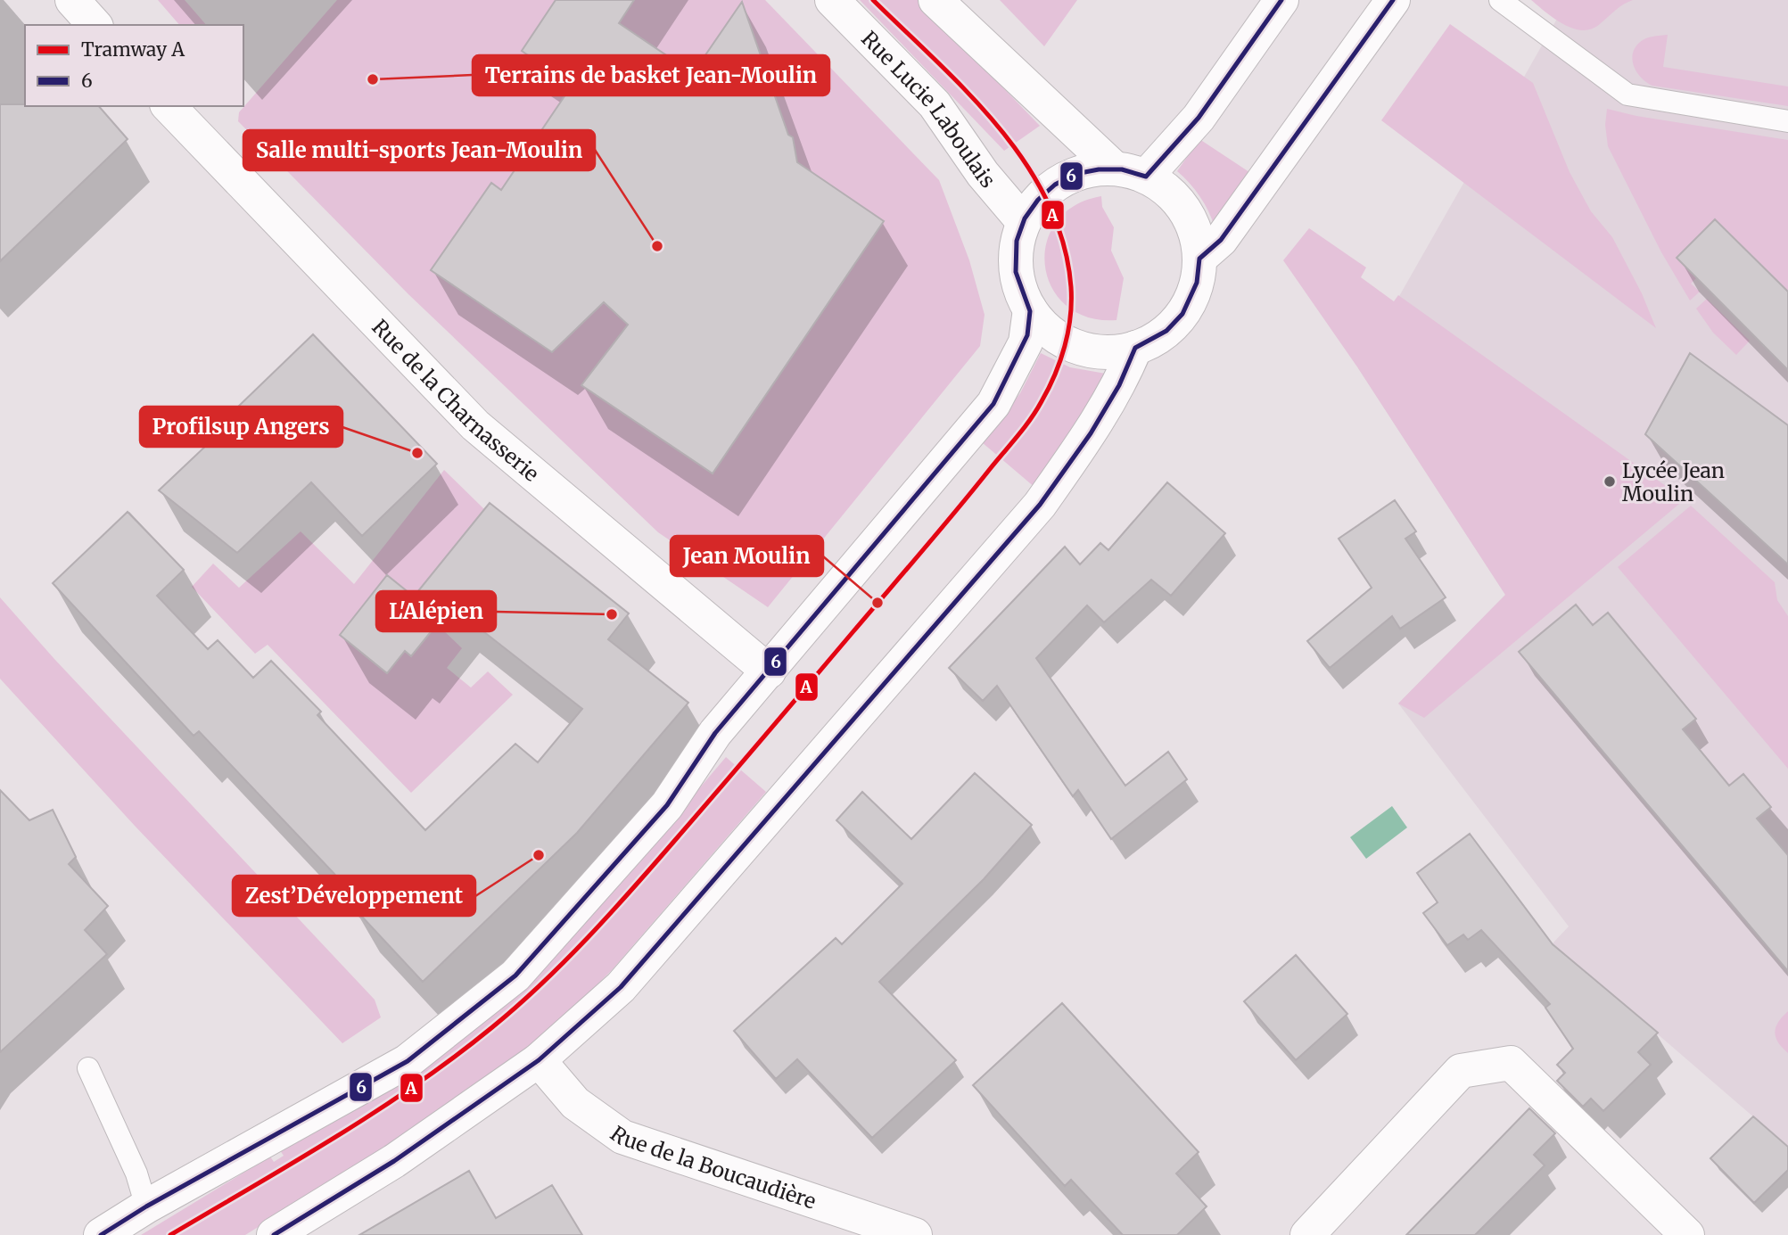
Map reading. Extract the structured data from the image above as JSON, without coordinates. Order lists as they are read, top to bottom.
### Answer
{
  "streets": {
    "street": ["Rue Lucie Laboulais", "Rue de la Charnasserie", "Rue de la Boucaudière"]
  },
  "places": [
    "Terrains de basket Jean-Moulin",
    "Salle multi-sports Jean-Moulin",
    "Profilsup Angers",
    "Lycée Jean Moulin",
    "Jean Moulin",
    "L'Alépien",
    "Zest’Développement"
  ],
  "lines": ["tram line A", "transit line 6"],
  "legend": ["Tramway A", "6"]
}
